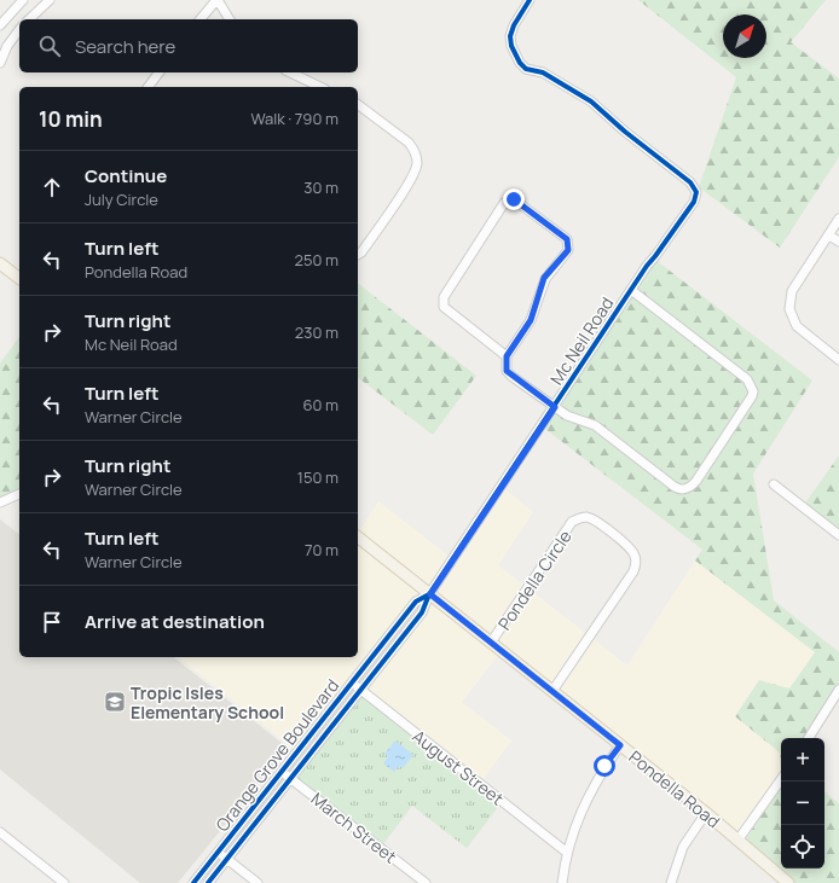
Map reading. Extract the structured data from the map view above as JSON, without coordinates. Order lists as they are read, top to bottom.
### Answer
{
  "streets": {
    "main road": ["Pondella Road"],
    "street": [
      "Mc Neil Road",
      "Pondella Circle",
      "Orange Grove Boulevard",
      "August Street",
      "March Street"
    ]
  },
  "crossings": [
    ["Mc Neil Road", "Orange Grove Boulevard"],
    ["Mc Neil Road", "Pondella Road"],
    ["Pondella Circle", "Pondella Road"],
    ["Orange Grove Boulevard", "August Street"],
    ["Orange Grove Boulevard", "Pondella Road"],
    ["Orange Grove Boulevard", "March Street"]
  ],
  "places": {
    "school or university": ["Tropic Isles Elementary School"]
  },
  "north": "top right",
  "page": {
    "search": "Search here",
    "heading": ["10 min", "Walk · 790 m"],
    "list": [
      ["Continue", "July Circle", "30 m"],
      ["Turn left", "Pondella Road", "250 m"],
      ["Turn right", "Mc Neil Road", "230 m"],
      ["Turn left", "Warner Circle", "60 m"],
      ["Turn right", "Warner Circle", "150 m"],
      ["Turn left", "Warner Circle", "70 m"],
      "Arrive at destination"
    ],
    "map_buttons": ["+", "−"]
  }
}
